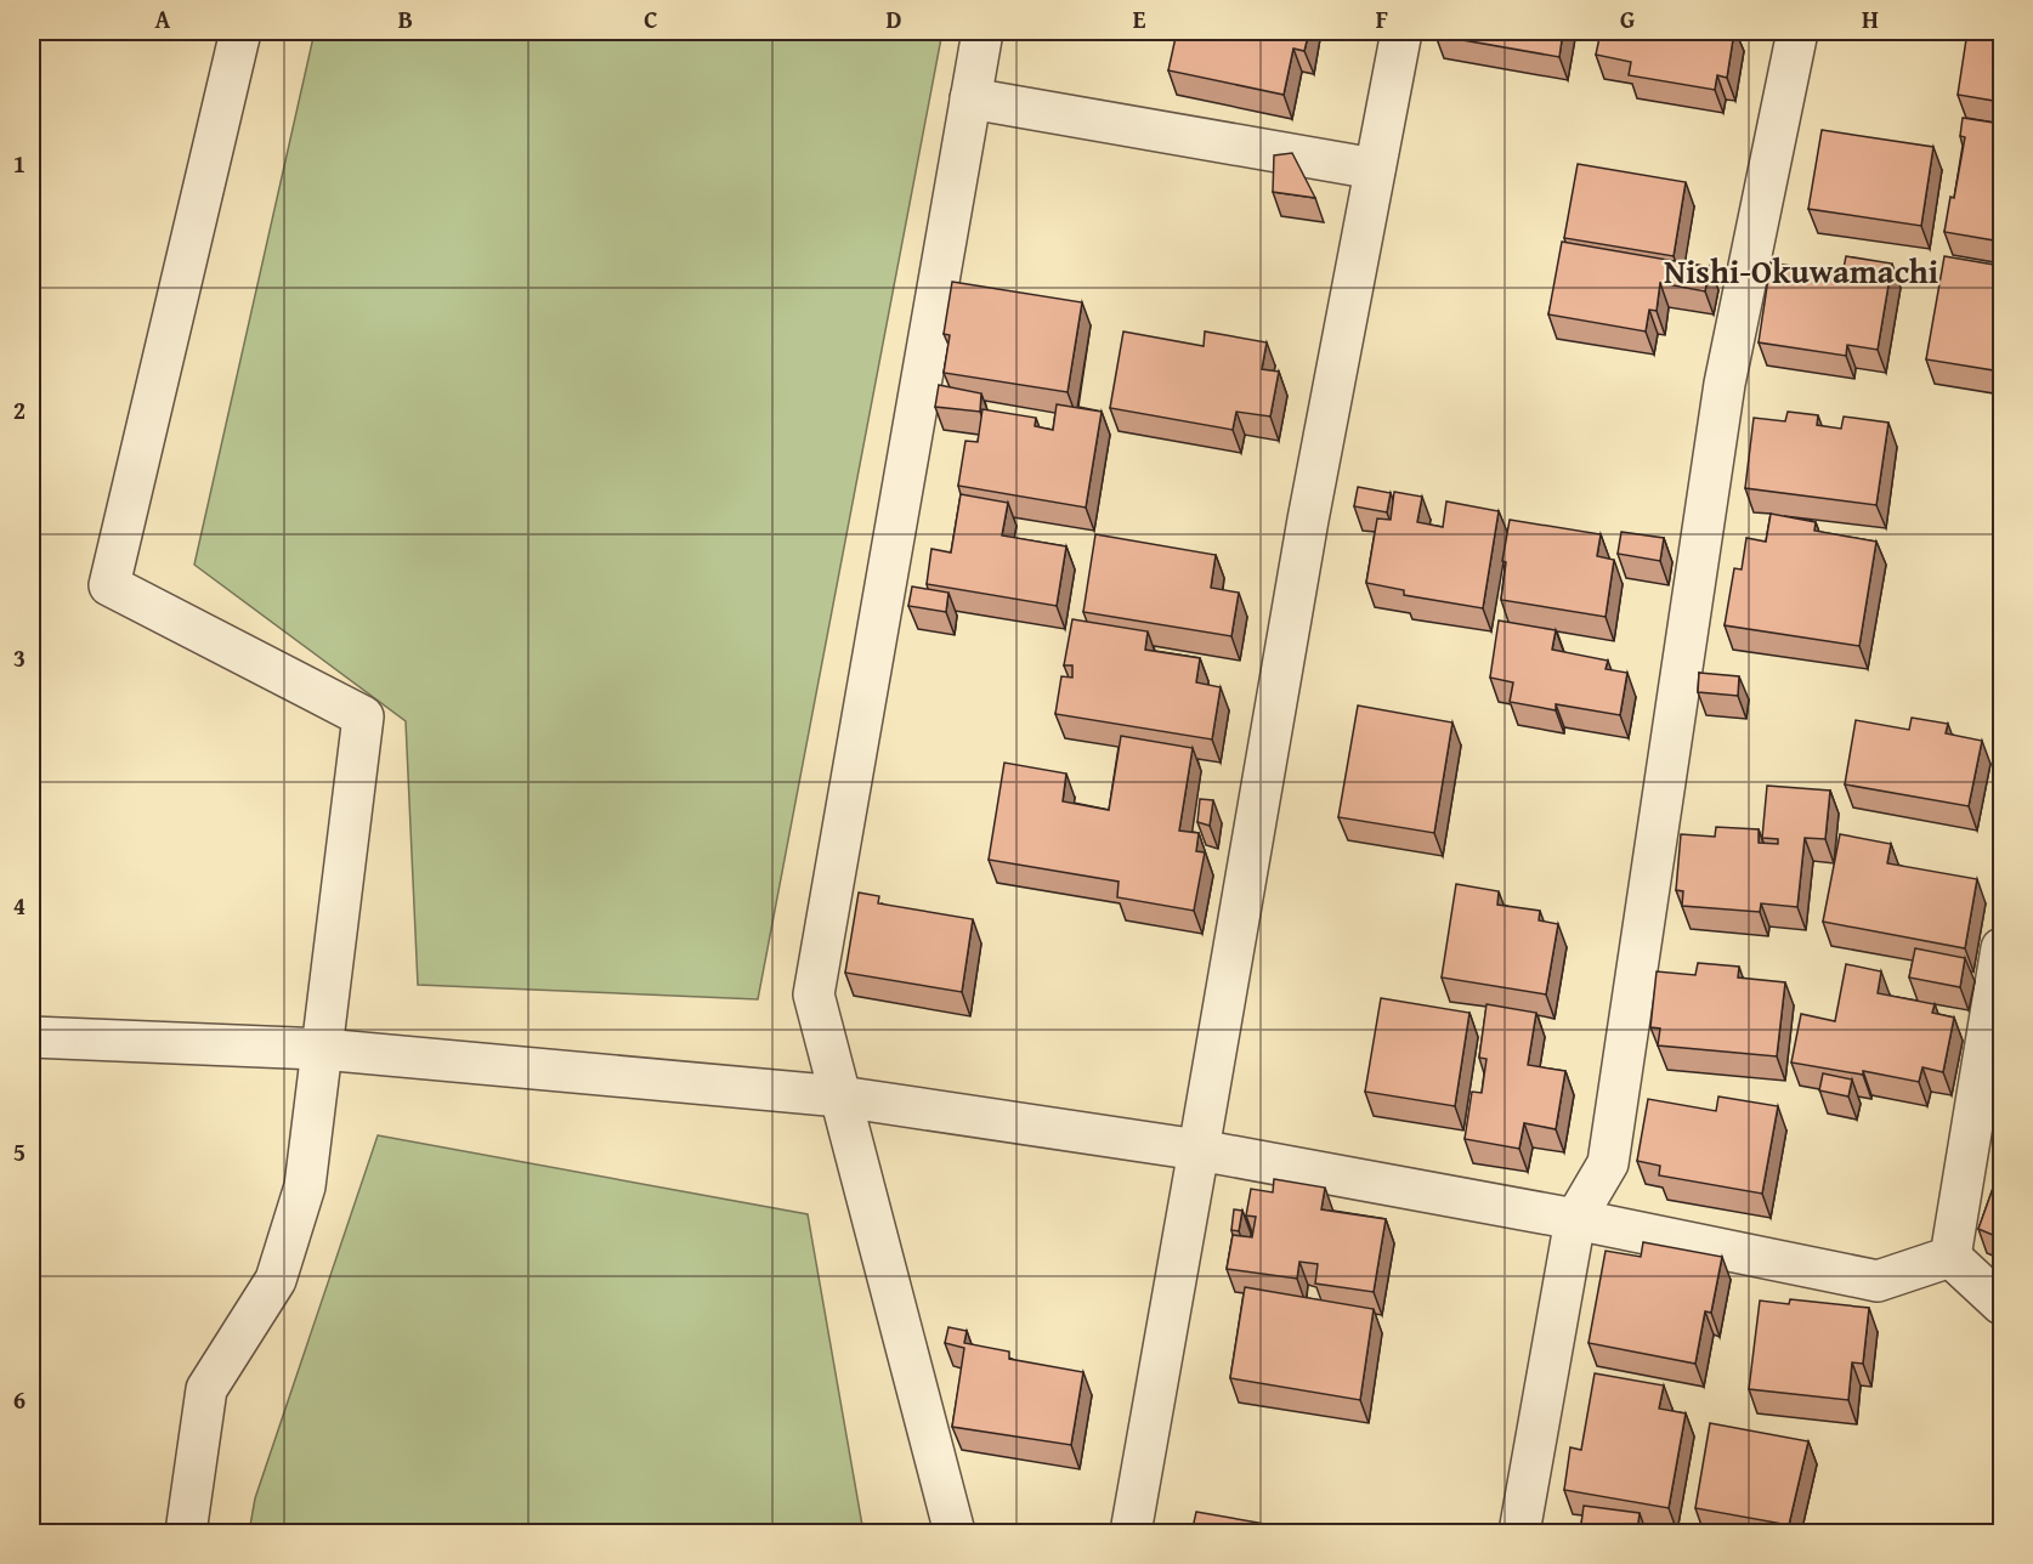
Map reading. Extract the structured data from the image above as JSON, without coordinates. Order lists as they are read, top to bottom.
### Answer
{
  "districts": ["Nishi-Okuwamachi"],
  "grid": {
    "columns": [
      "A",
      "B",
      "C",
      "D",
      "E",
      "F",
      "G",
      "H"
    ],
    "rows": [
      "1",
      "2",
      "3",
      "4",
      "5",
      "6"
    ]
  }
}
